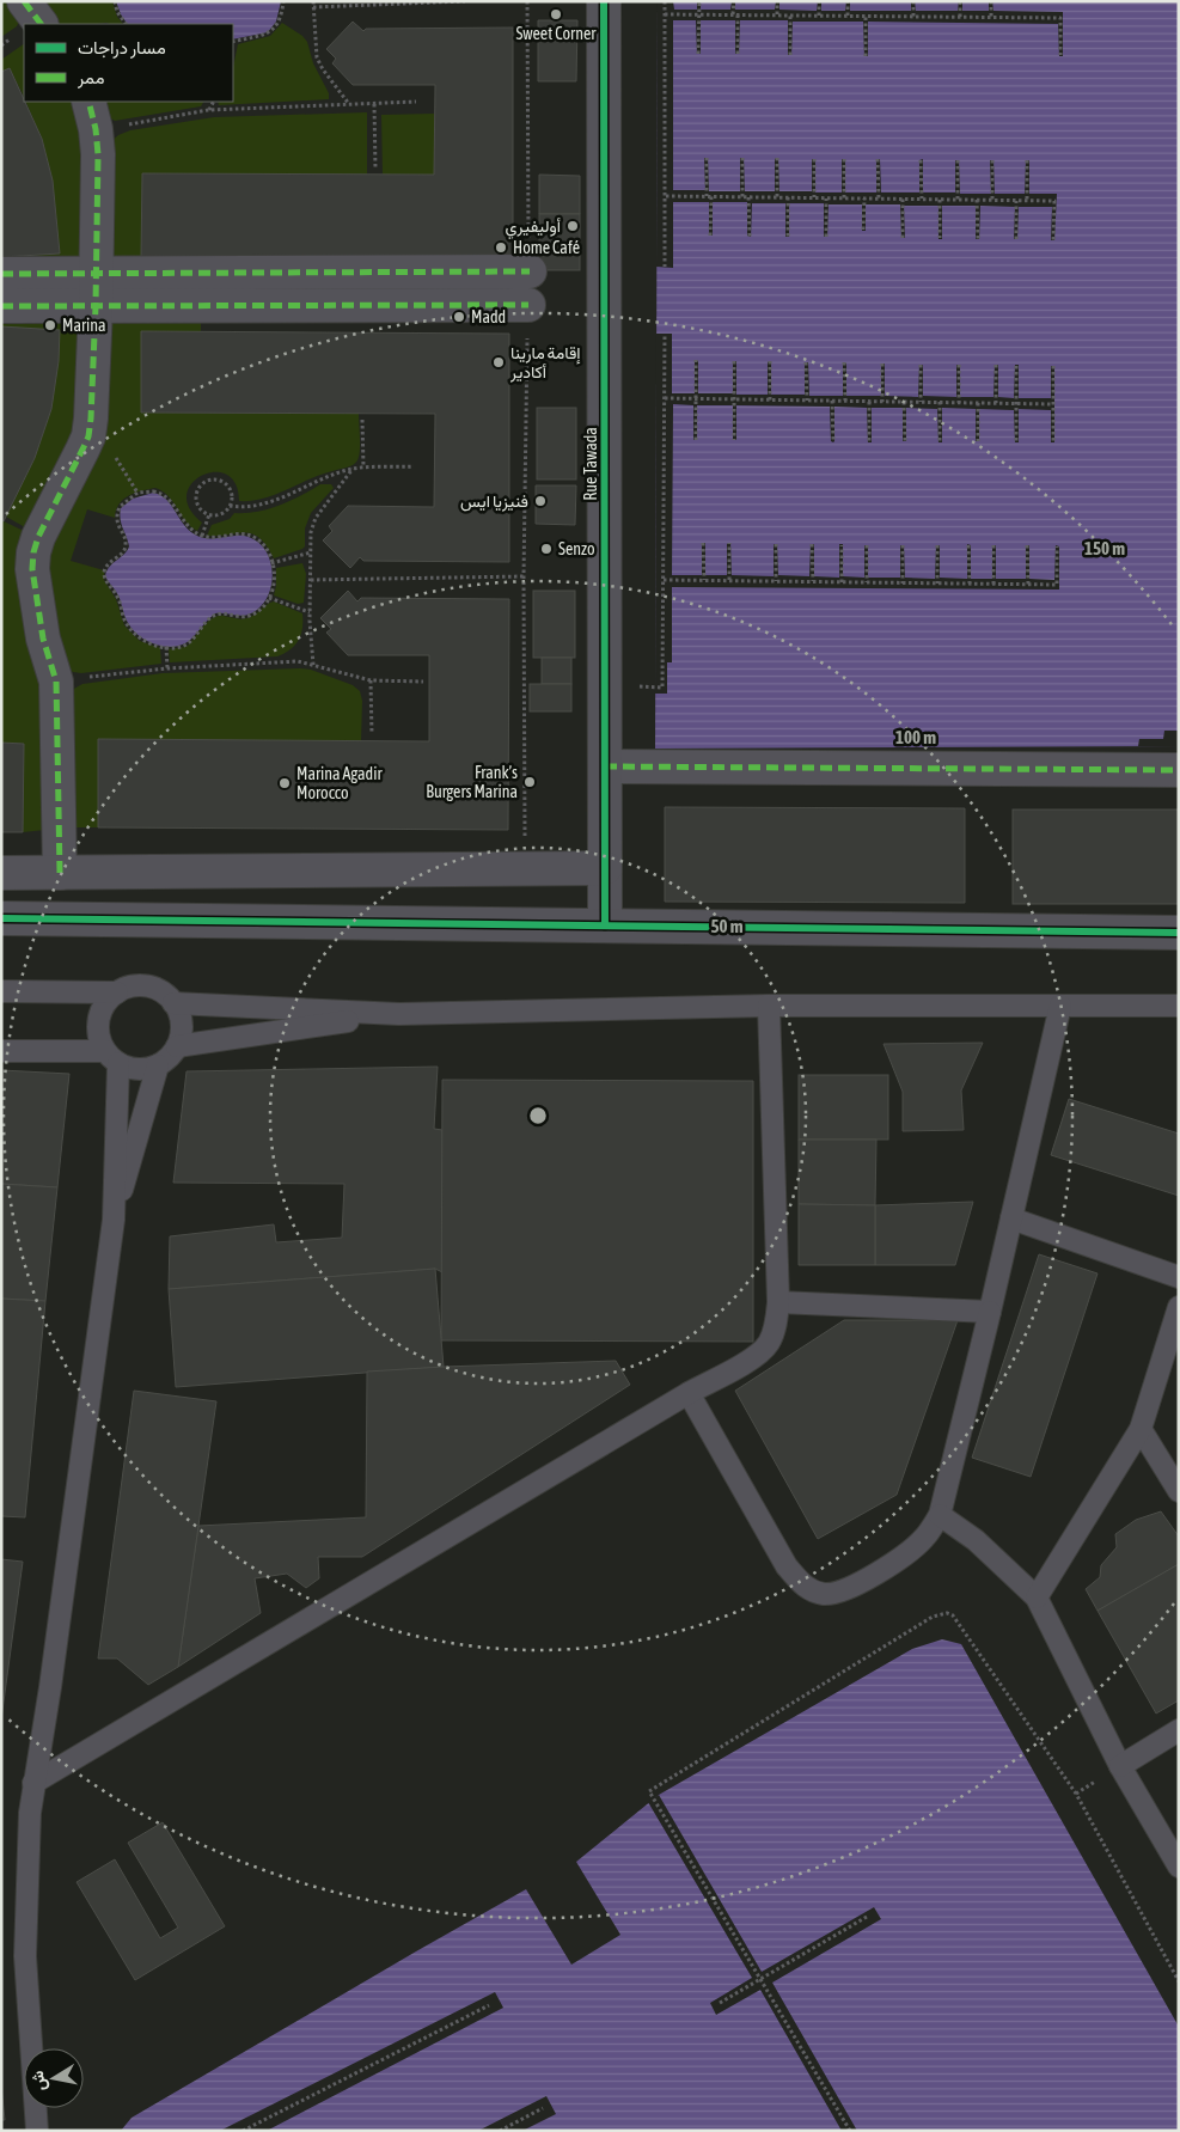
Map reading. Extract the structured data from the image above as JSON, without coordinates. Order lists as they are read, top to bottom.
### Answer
{
  "streets": {
    "street": ["Rue Tawada"]
  },
  "places": [
    "Sweet Corner",
    "أوليفيري",
    "Home Café",
    "Madd",
    "Marina",
    "إقامة مارينا أكادير",
    "فنيزيا ايس",
    "Senzo",
    "Frank’s Burgers Marina",
    "Marina Agadir Morocco"
  ],
  "legend": ["مسار دراجات", "ممر"],
  "north": "left",
  "rings": ["150 m", "100 m", "50 m"]
}
